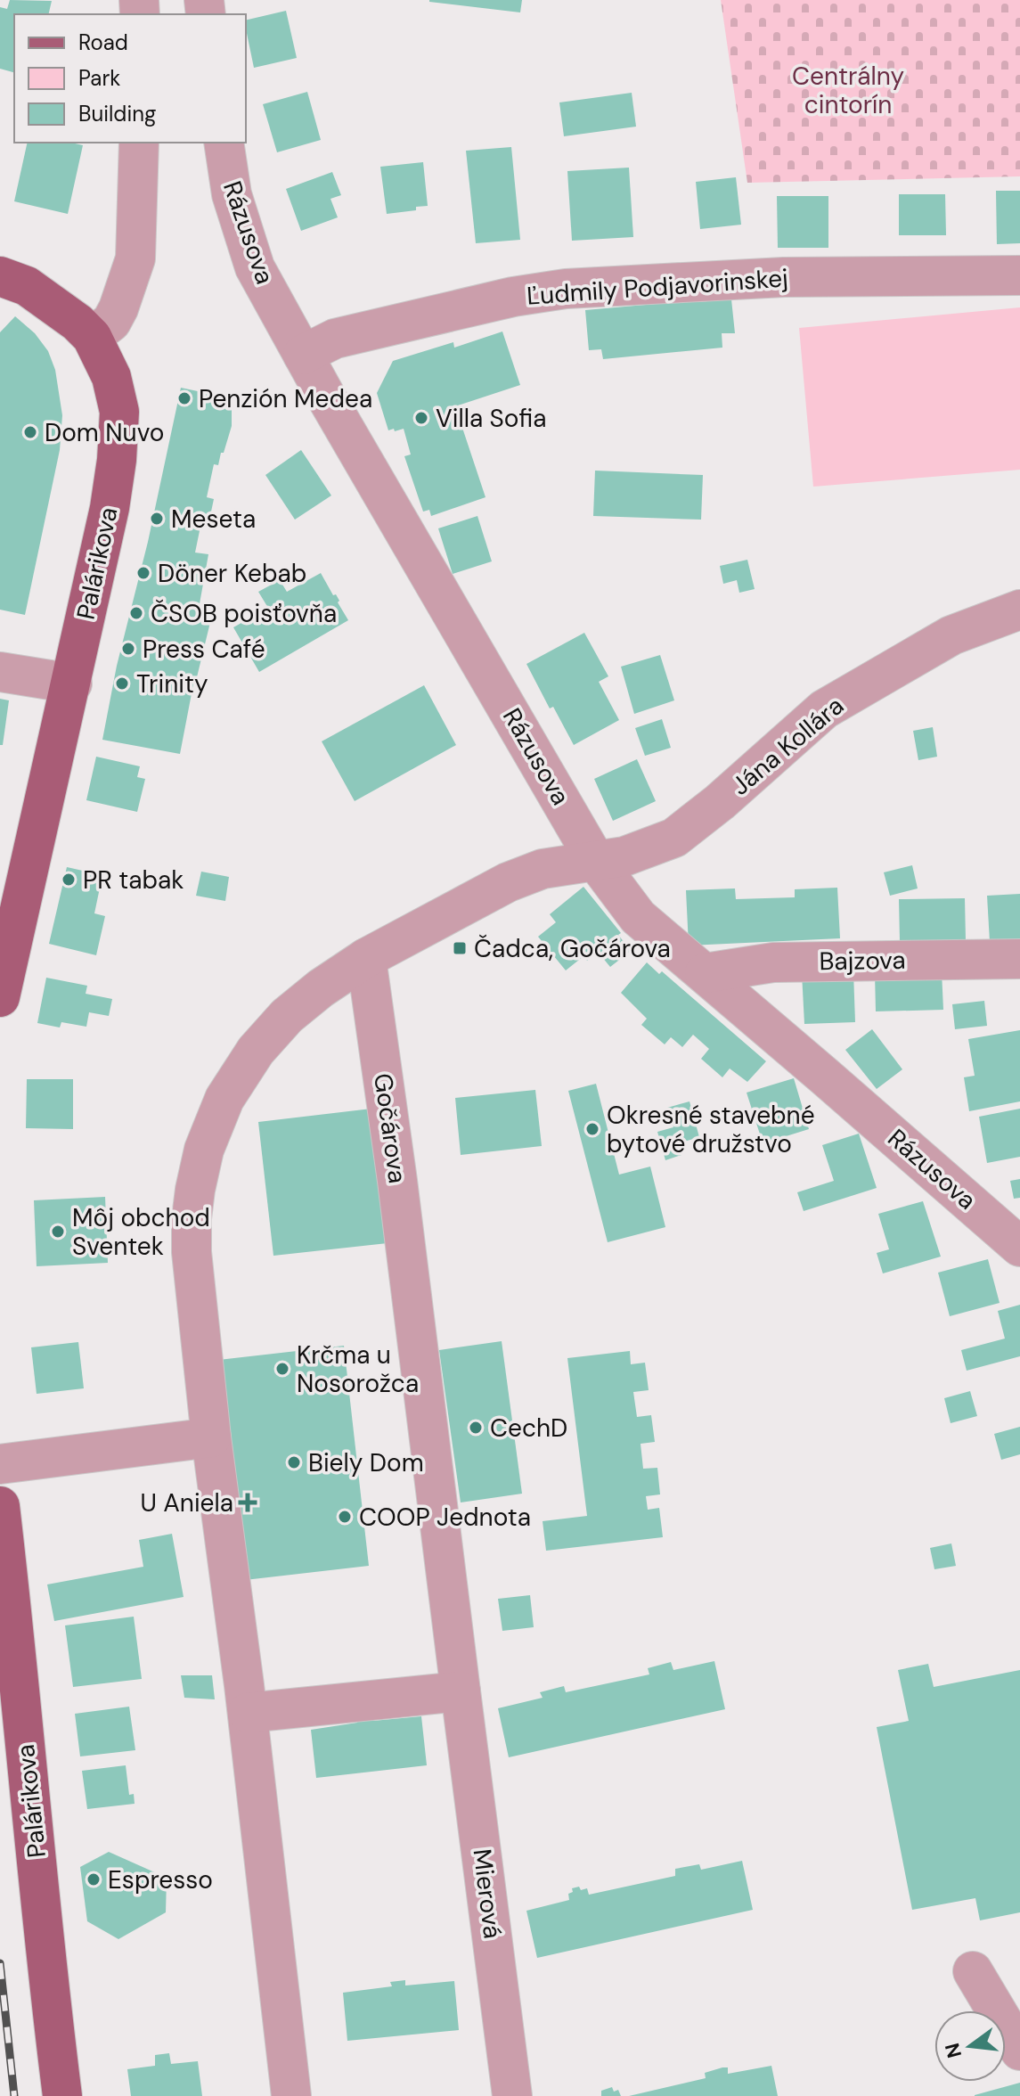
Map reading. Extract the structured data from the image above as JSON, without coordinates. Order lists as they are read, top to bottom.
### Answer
{
  "streets": {
    "main road": ["Palárikova"],
    "street": [
      "Rázusova",
      "Ľudmily Podjavorinskej",
      "Jána Kollára",
      "Bajzova",
      "Gočárova",
      "Mierová"
    ]
  },
  "crossings": [
    ["Rázusova", "Ľudmily Podjavorinskej"],
    ["Rázusova", "Jána Kollára"],
    ["Rázusova", "Bajzova"],
    ["Jána Kollára", "Gočárova"],
    ["Gočárova", "Mierová"]
  ],
  "parks": ["Centrálny cintorín"],
  "places": {
    "other": [
      "Penzión Medea",
      "Villa Sofia",
      "Dom Nuvo",
      "Meseta",
      "Döner Kebab",
      "ČSOB poisťovňa",
      "Press Café",
      "Trinity",
      "PR tabak",
      "Okresné stavebné bytové družstvo",
      "Môj obchod Sventek",
      "Krčma u Nosorožca",
      "CechD",
      "Biely Dom",
      "COOP Jednota",
      "Espresso"
    ],
    "transit": ["Čadca, Gočárova"],
    "health": ["U Aniela"]
  },
  "legend": ["Road", "Park", "Building"],
  "north": "left"
}
